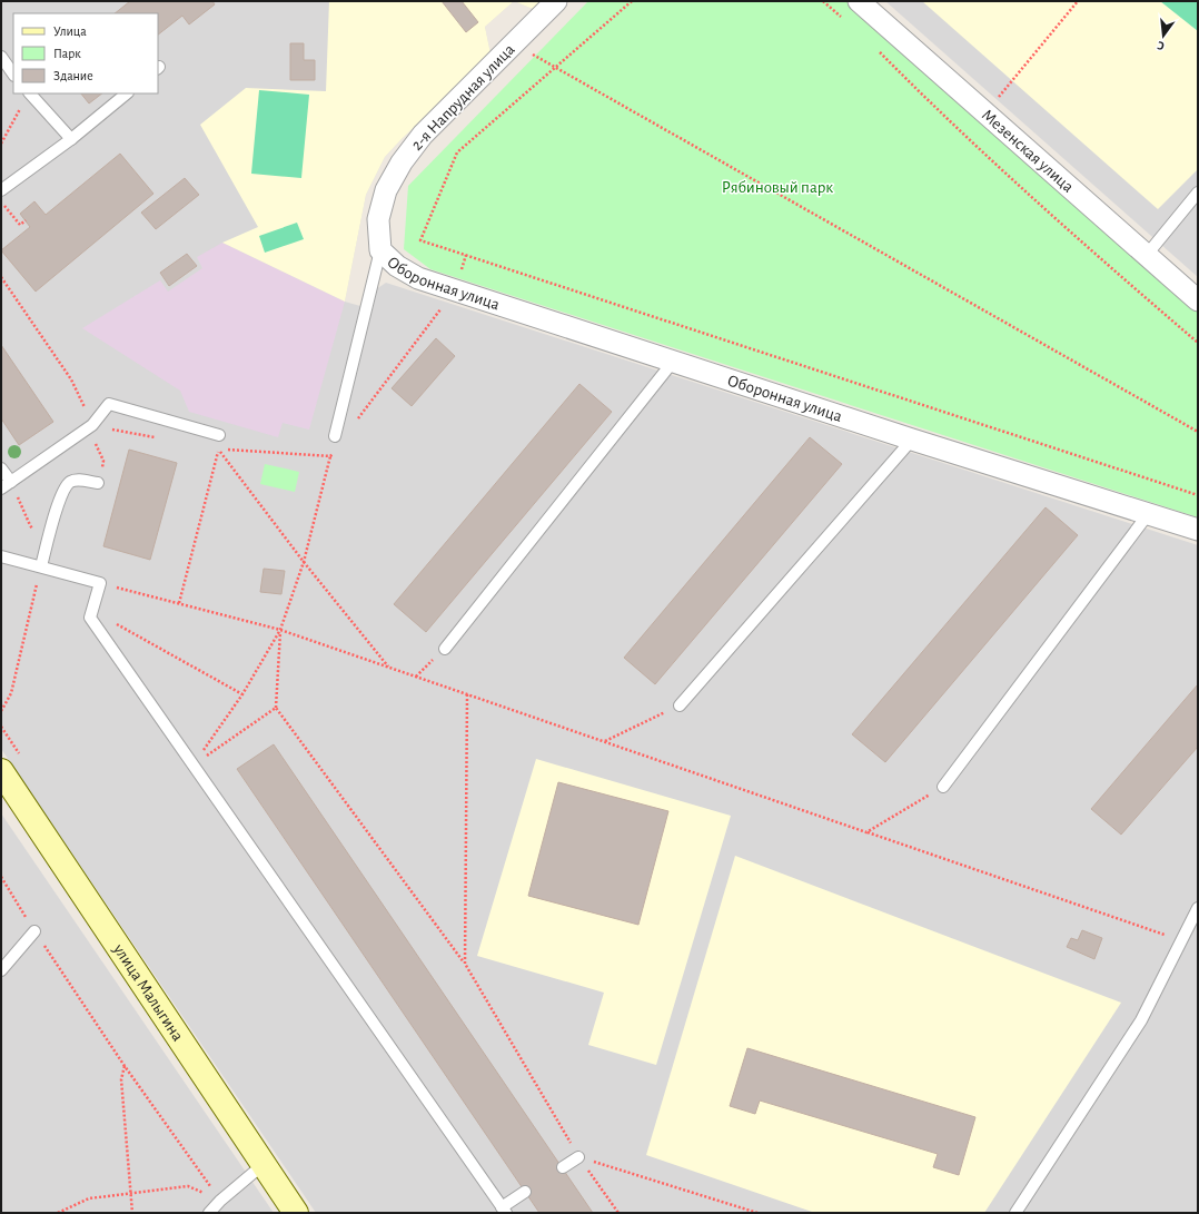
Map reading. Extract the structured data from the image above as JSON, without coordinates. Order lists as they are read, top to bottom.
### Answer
{
  "streets": {
    "street": [
      "2-я Напрудная улица",
      "Мезенская улица",
      "Оборонная улица",
      "улица Малыгина"
    ]
  },
  "crossings": [
    ["2-я Напрудная улица", "Оборонная улица"]
  ],
  "parks": ["Рябиновый парк"],
  "legend": ["Улица", "Парк", "Здание"],
  "north": "bottom"
}
